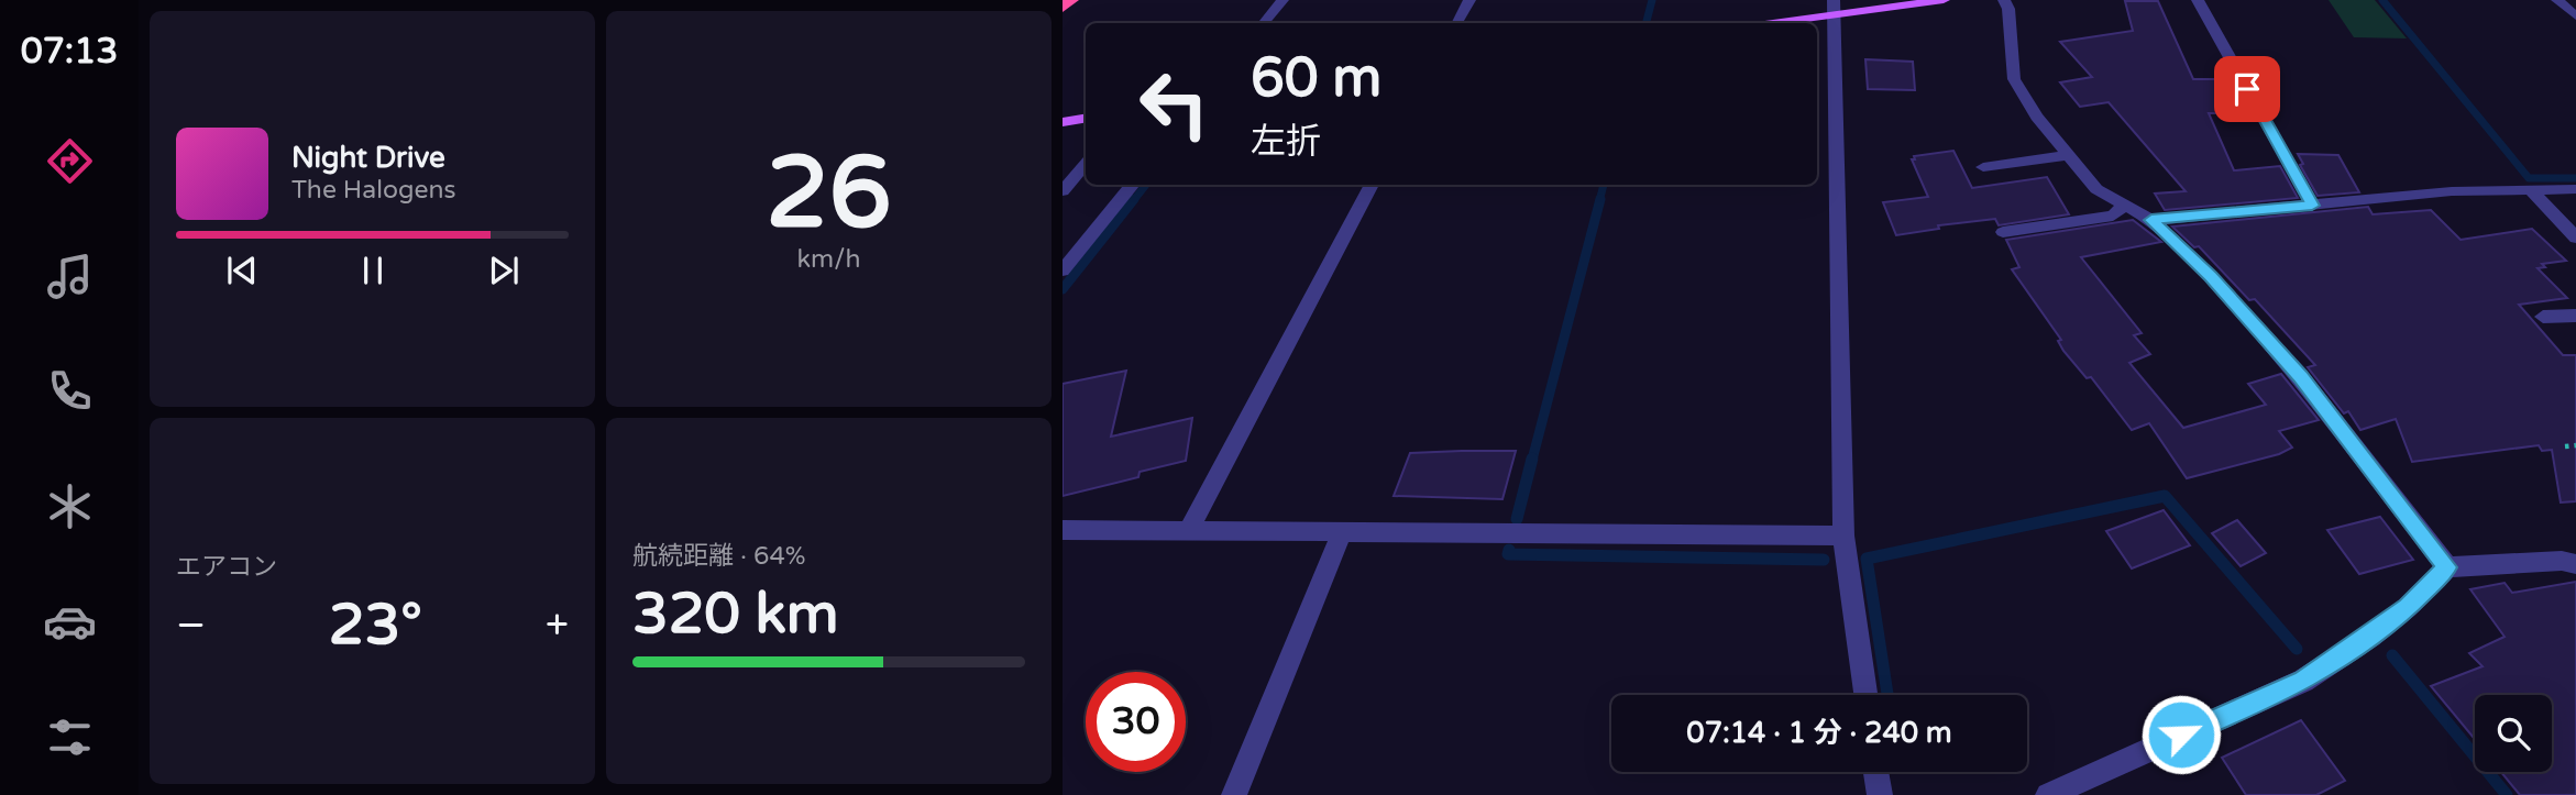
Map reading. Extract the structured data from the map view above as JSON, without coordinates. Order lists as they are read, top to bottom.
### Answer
{
  "page": {
    "tabs": "07:13",
    "tile": [
      ["26", "km/h"],
      "エアコン",
      ["航続距離 · 64%", "320 km"]
    ],
    "turn": ["60 m", "左折"],
    "song": ["Night Drive", "The Halogens"],
    "heat": ["−", "23°", "+"],
    "limit": "30",
    "trip": "07:14 · 1 分 · 240 m"
  }
}
